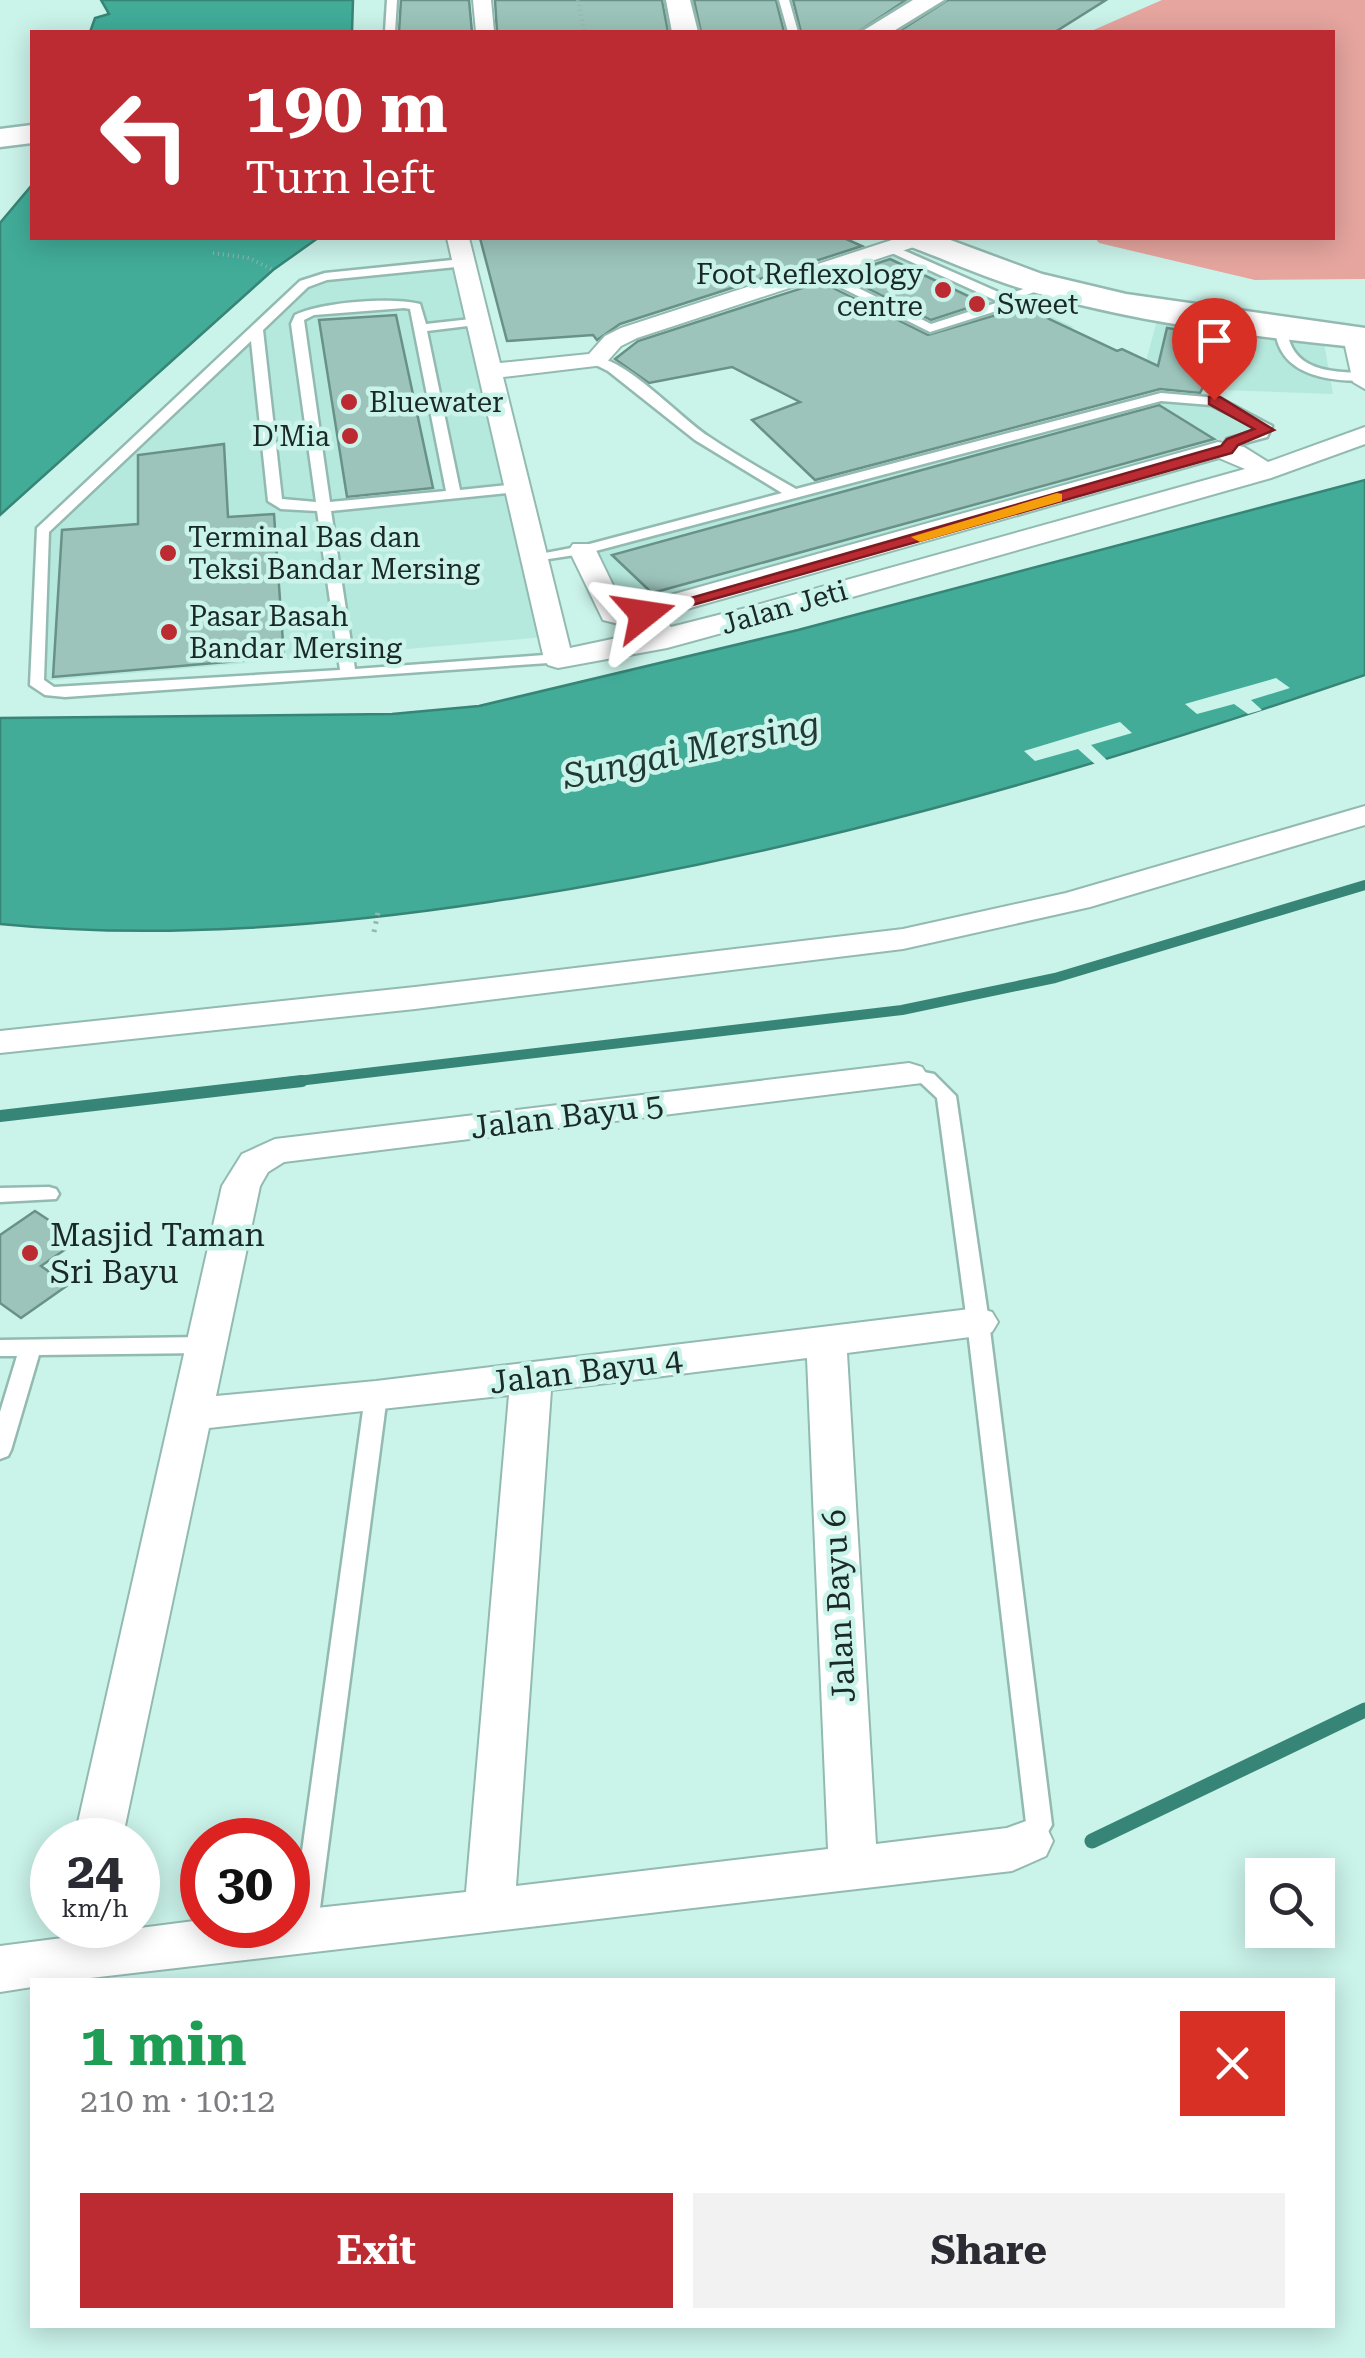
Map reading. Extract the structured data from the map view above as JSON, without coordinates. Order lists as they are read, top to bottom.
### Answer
{
  "streets": {
    "street": [
      "Jalan Jeti",
      "Jalan Bayu 5",
      "Jalan Bayu 4",
      "Jalan Bayu 6"
    ]
  },
  "crossings": [
    ["Jalan Bayu 4", "Jalan Bayu 6"]
  ],
  "water": ["Sungai Mersing"],
  "places": [
    "Foot Reflexology centre",
    "Sweet",
    "Bluewater",
    "D'Mia",
    "Terminal Bas dan Teksi Bandar Mersing",
    "Pasar Basah Bandar Mersing",
    "Masjid Taman Sri Bayu"
  ],
  "page": {
    "turn": ["190 m", "Turn left"],
    "speed": "24 km/h",
    "limit": "30",
    "heading": ["1 min", "210 m · 10:12"],
    "buttons": ["Exit", "Share"]
  }
}
